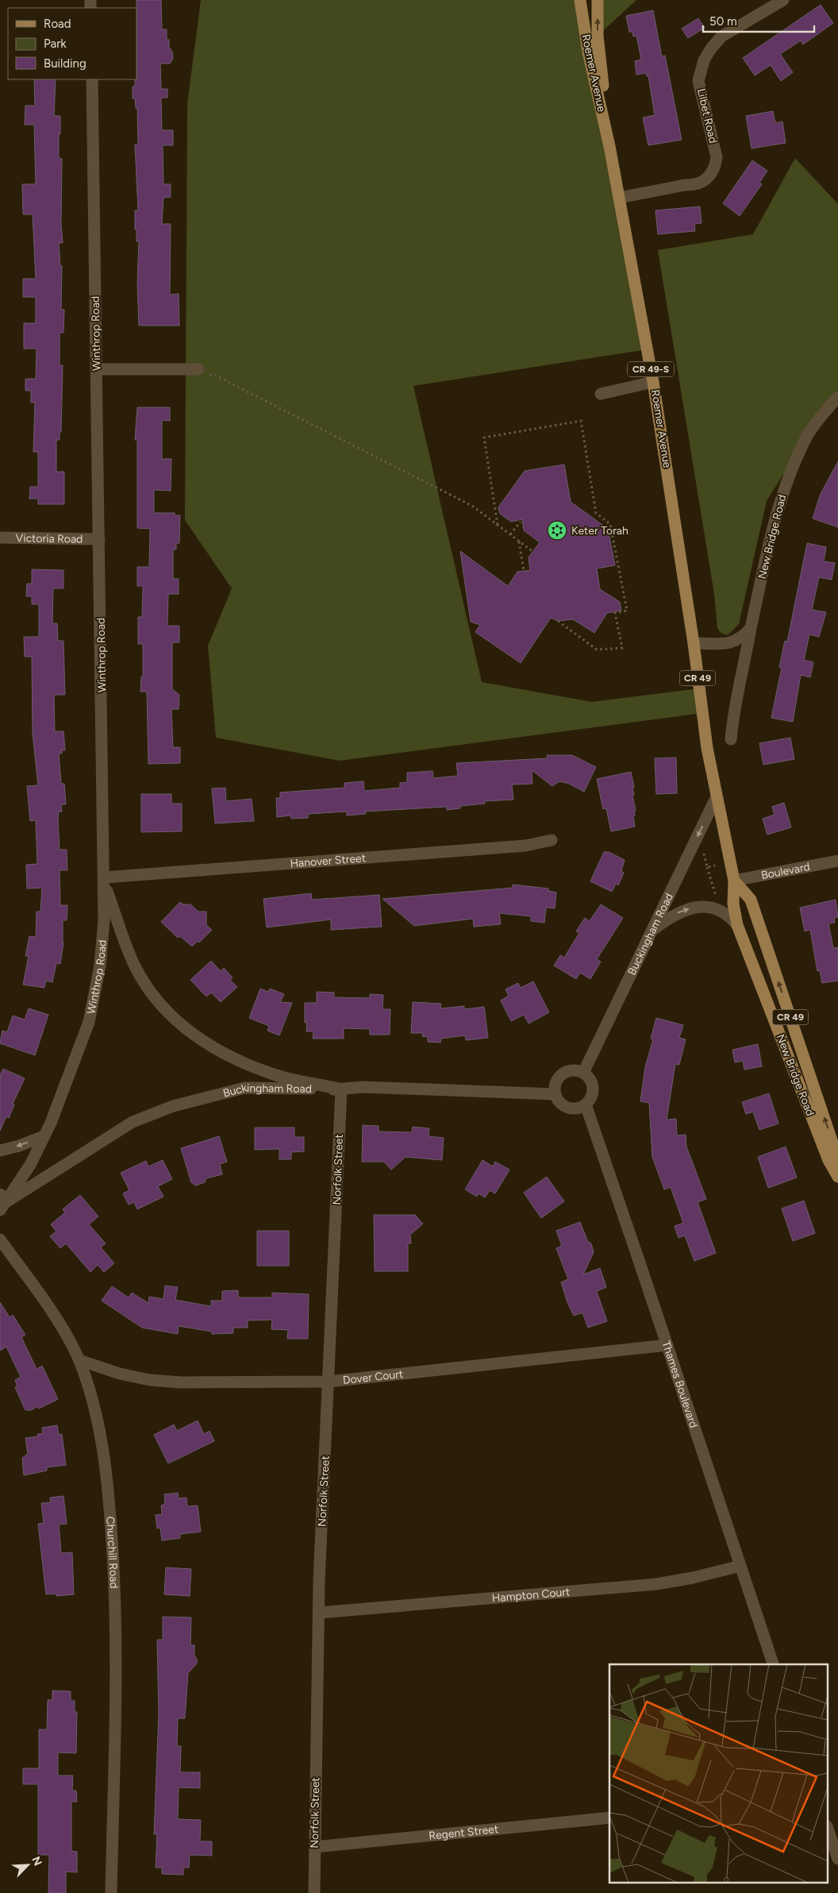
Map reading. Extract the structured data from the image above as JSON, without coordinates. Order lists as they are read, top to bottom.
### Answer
{
  "streets": {
    "main road": [
      "Roemer Avenue",
      "CR 49-S",
      "New Bridge Road",
      "CR 49"
    ],
    "street": [
      "Lilbet Road",
      "Winthrop Road",
      "Victoria Road",
      "Hanover Street",
      "Boulevard",
      "Buckingham Road",
      "Norfolk Street",
      "Dover Court",
      "Thames Boulevard",
      "Churchill Road",
      "Hampton Court",
      "Regent Street"
    ]
  },
  "crossings": [
    ["Roemer Avenue", "Lilbet Road"],
    ["Roemer Avenue", "New Bridge Road"],
    ["Roemer Avenue", "Buckingham Road"],
    ["Winthrop Road", "Victoria Road"],
    ["Winthrop Road", "Hanover Street"],
    ["Winthrop Road", "Buckingham Road"],
    ["New Bridge Road", "Boulevard"],
    ["New Bridge Road", "Buckingham Road"],
    ["Buckingham Road", "Norfolk Street"],
    ["Buckingham Road", "Thames Boulevard"],
    ["Norfolk Street", "Dover Court"],
    ["Norfolk Street", "Hampton Court"],
    ["Norfolk Street", "Regent Street"],
    ["Dover Court", "Thames Boulevard"],
    ["Dover Court", "Churchill Road"],
    ["Thames Boulevard", "Hampton Court"]
  ],
  "places": {
    "synagogue": ["Keter Torah"]
  },
  "legend": ["Road", "Park", "Building"],
  "scale_bar": "50 m",
  "north": "top right"
}
